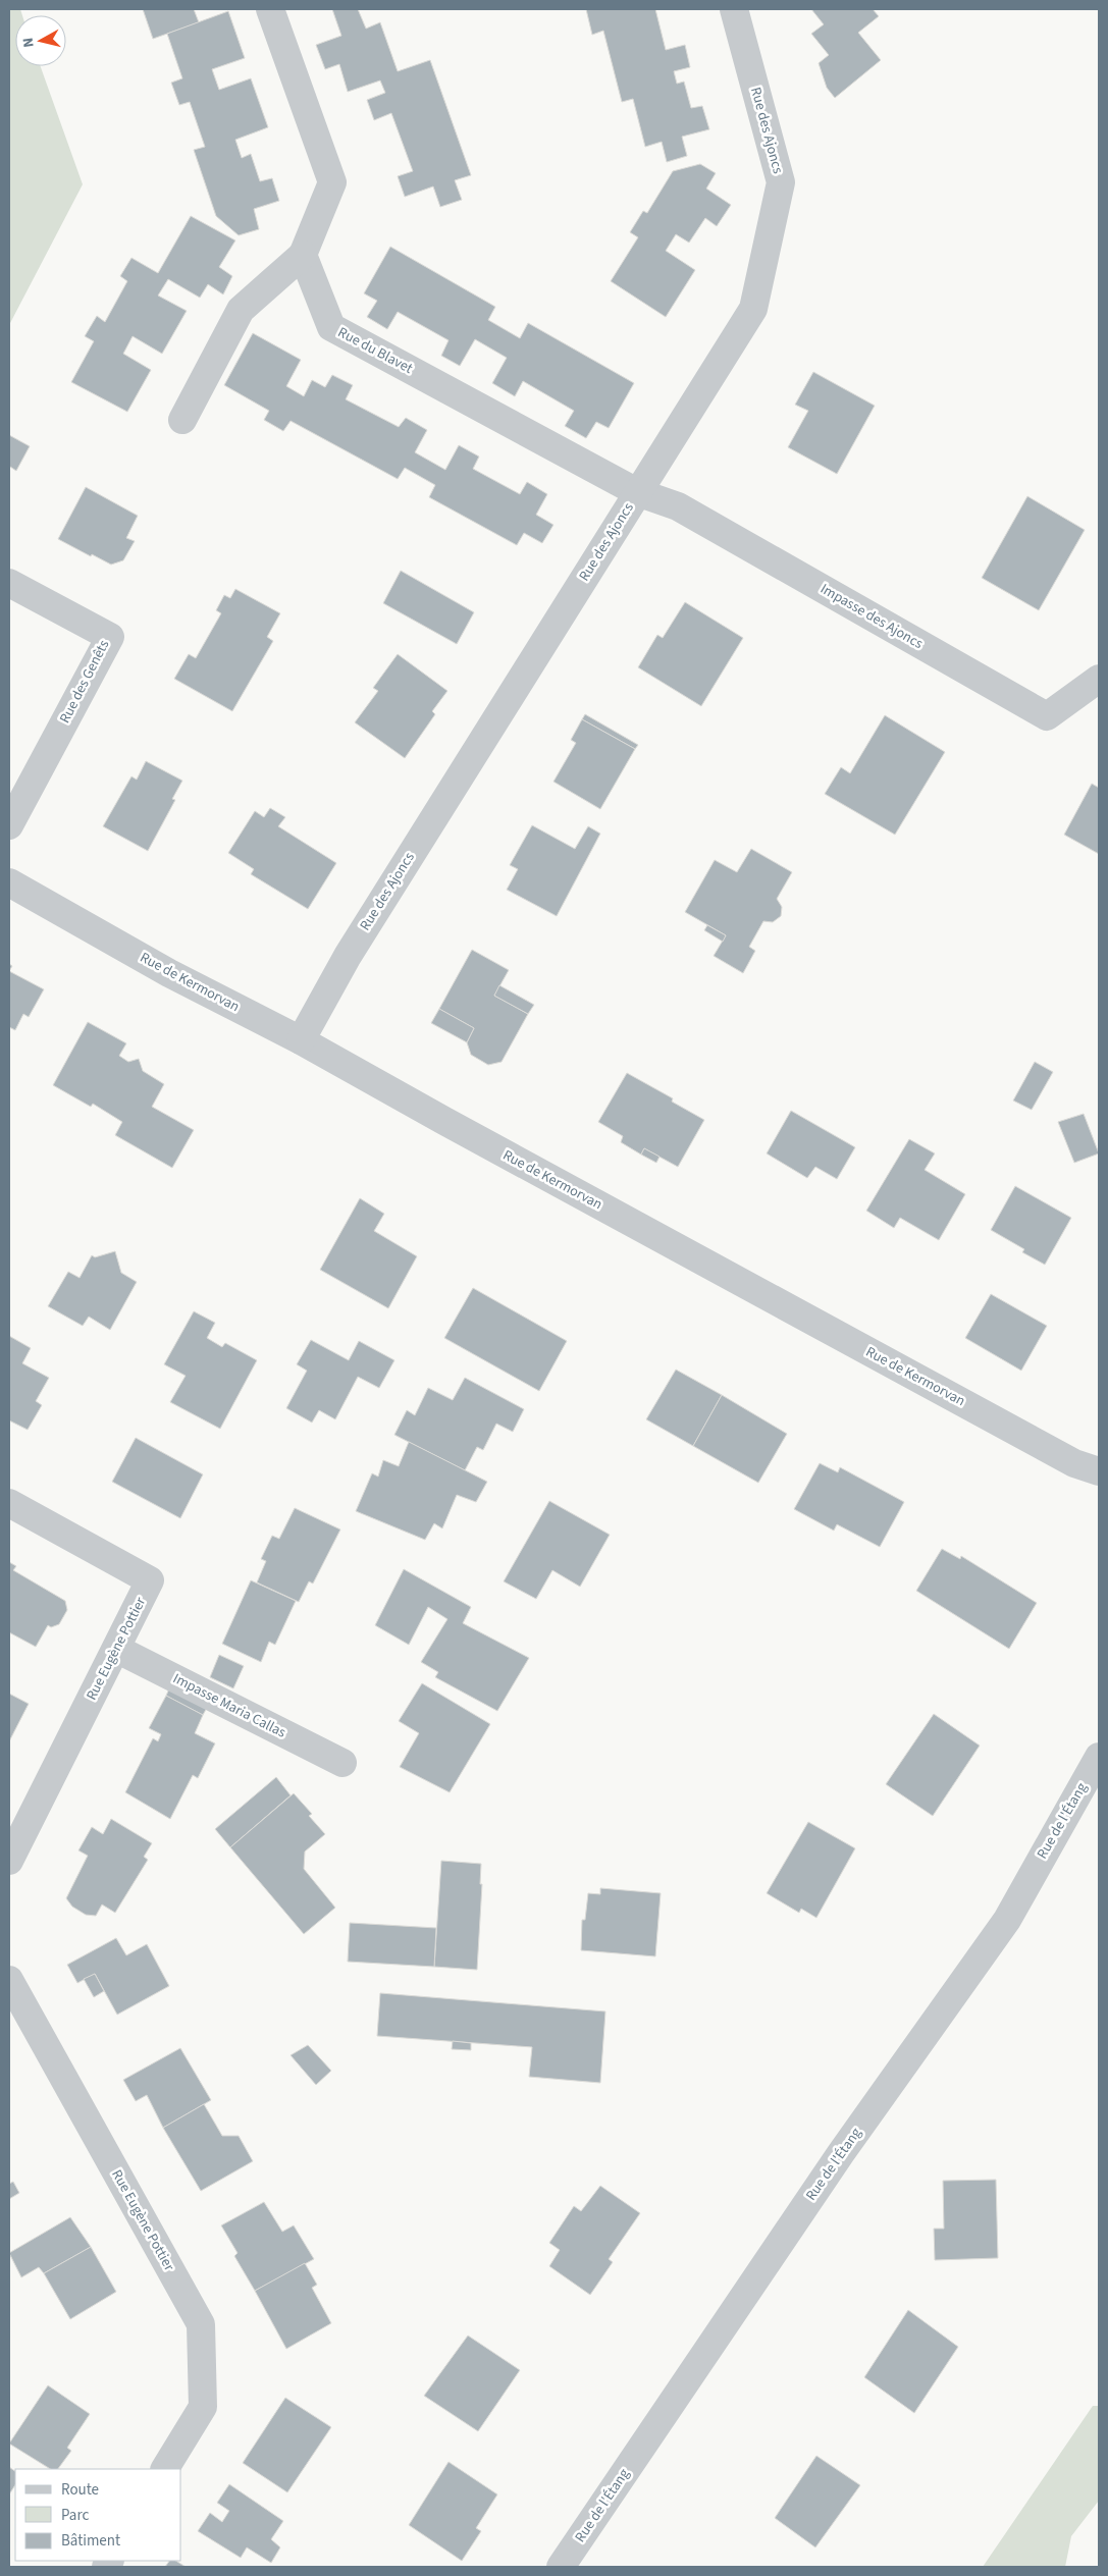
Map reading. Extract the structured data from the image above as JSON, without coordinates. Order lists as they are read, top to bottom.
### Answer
{
  "streets": {
    "street": [
      "Rue des Ajoncs",
      "Rue du Blavet",
      "Impasse des Ajoncs",
      "Rue des Genêts",
      "Rue de Kermorvan",
      "Rue Eugène Pottier",
      "Impasse Maria Callas",
      "Rue de l'Étang"
    ]
  },
  "crossings": [
    ["Rue des Ajoncs", "Rue du Blavet"],
    ["Rue des Ajoncs", "Impasse des Ajoncs"],
    ["Rue des Ajoncs", "Rue de Kermorvan"],
    ["Rue du Blavet", "Impasse des Ajoncs"],
    ["Rue Eugène Pottier", "Impasse Maria Callas"]
  ],
  "legend": ["Route", "Parc", "Bâtiment"],
  "north": "left"
}
